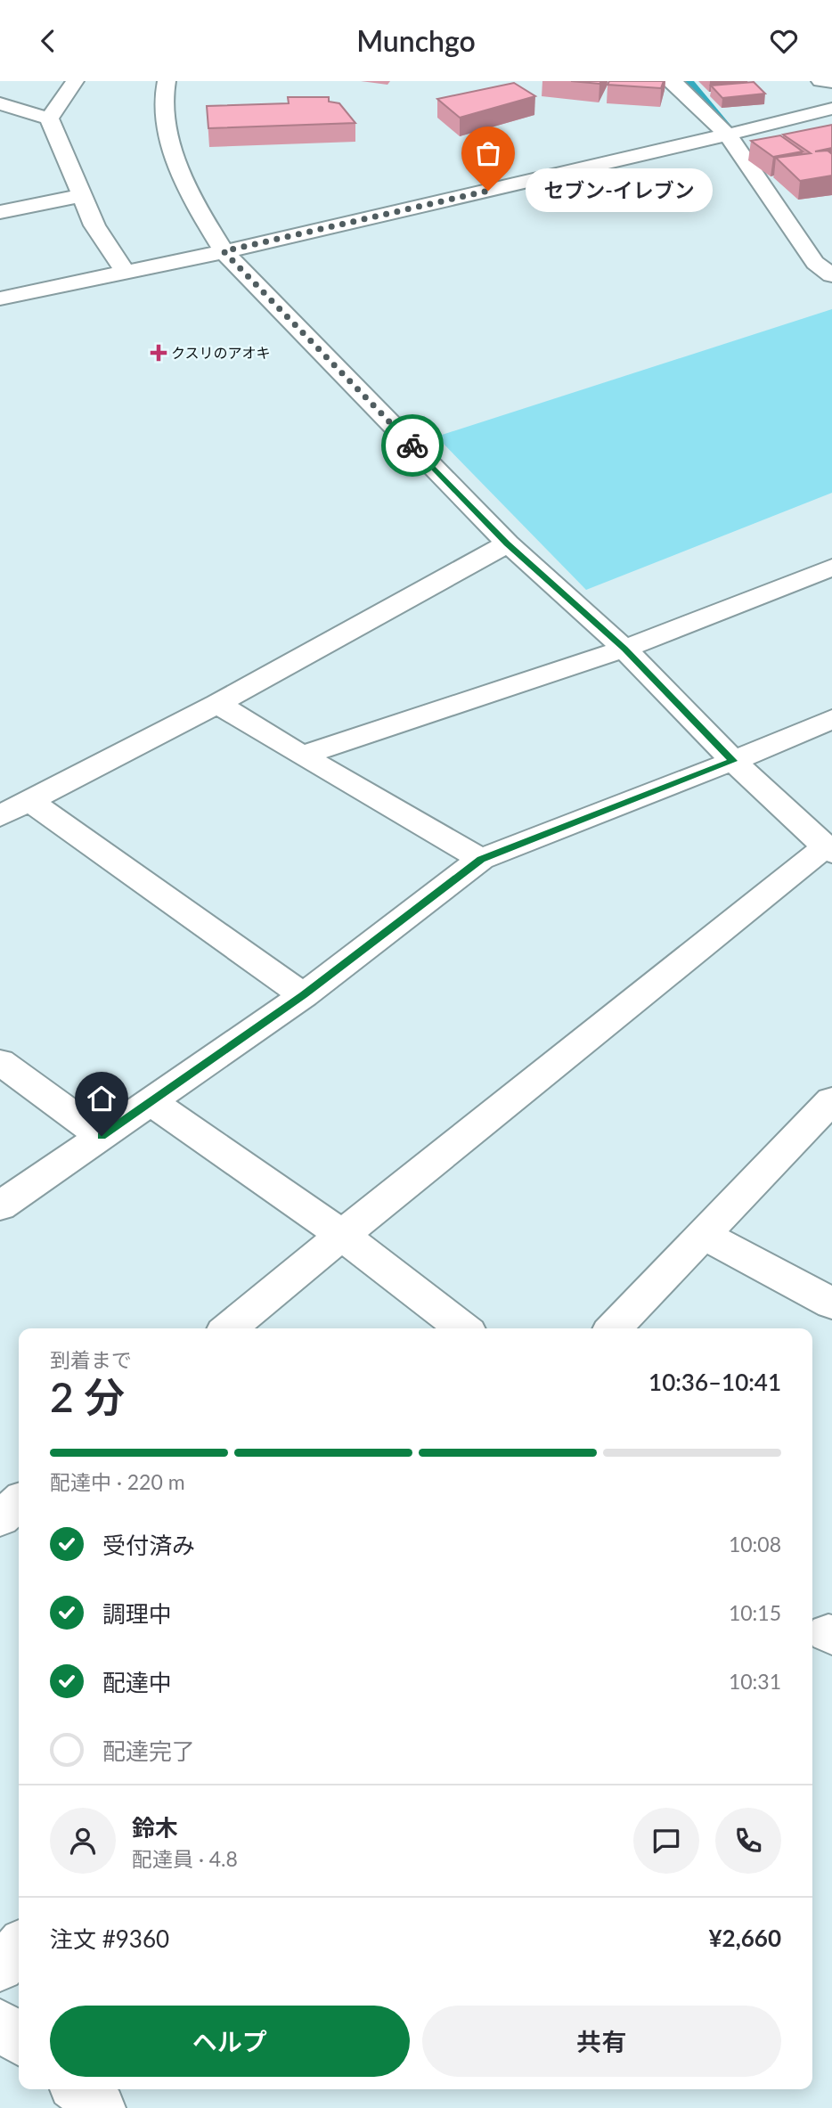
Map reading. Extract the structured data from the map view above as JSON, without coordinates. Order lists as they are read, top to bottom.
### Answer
{
  "places": {
    "other": ["セブン-イレブン"],
    "health": ["クスリのアオキ"]
  },
  "page": {
    "header": "Munchgo",
    "bubble": "セブン-イレブン",
    "heading": ["2 分", "到着まで", "10:36–10:41"],
    "panel": [
      "鈴木",
      "配達員 · 4.8",
      "注文 #9360",
      "¥2,660"
    ],
    "bar": "配達中 · 220 m",
    "list": [
      ["受付済み", "10:08"],
      ["調理中", "10:15"],
      ["配達中", "10:31"],
      "配達完了"
    ],
    "buttons": ["ヘルプ", "共有"]
  }
}
